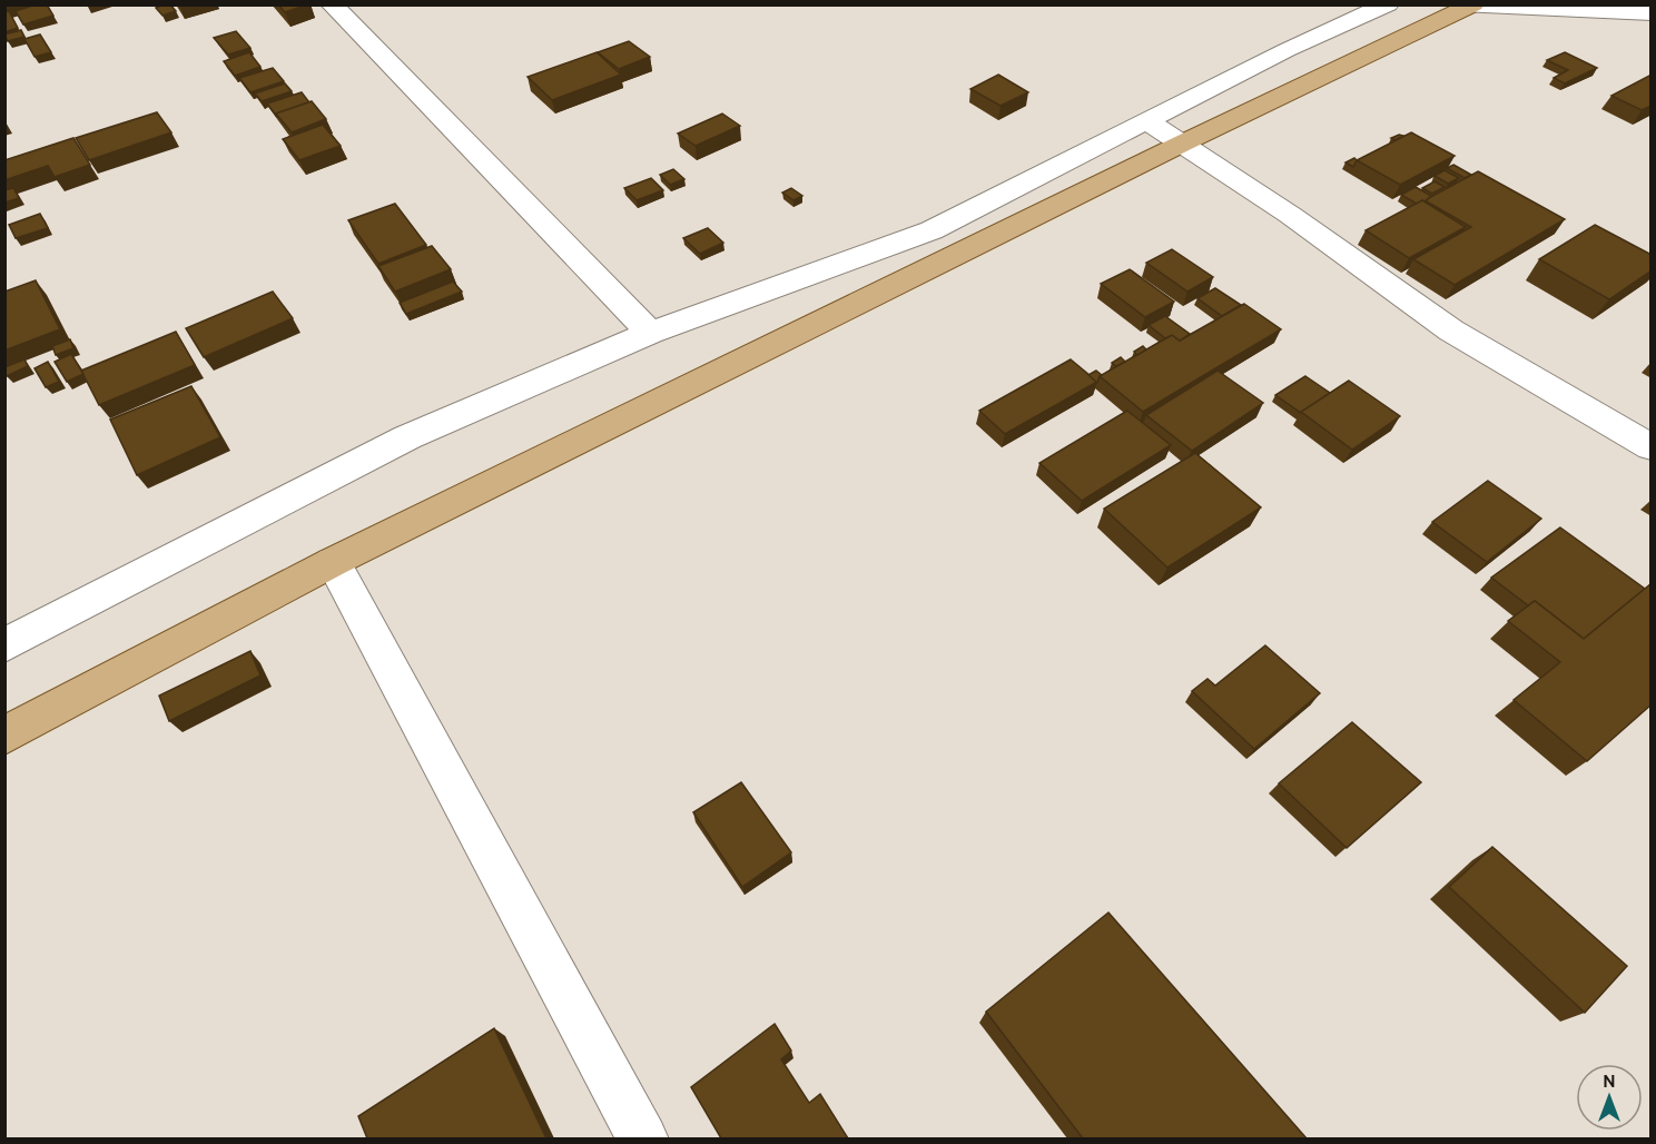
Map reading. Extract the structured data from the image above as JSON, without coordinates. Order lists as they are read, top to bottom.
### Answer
{
  "north": "top"
}
